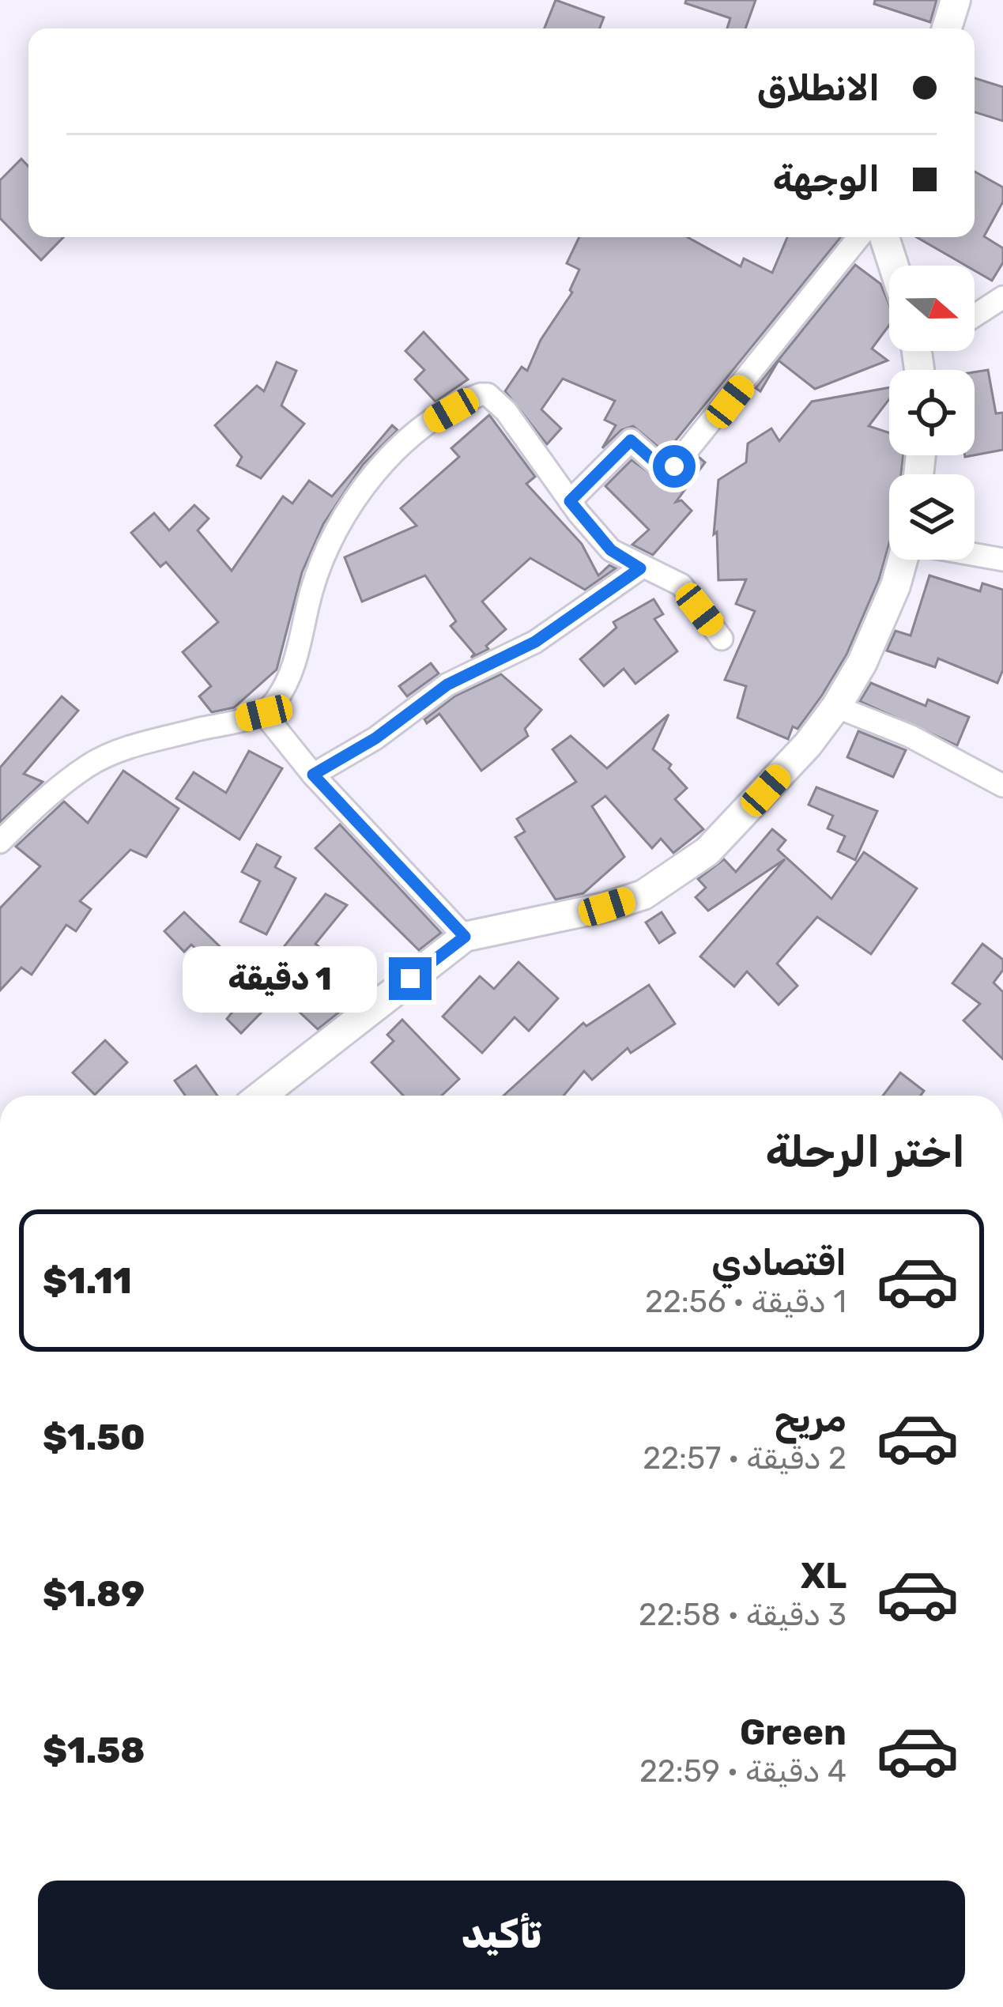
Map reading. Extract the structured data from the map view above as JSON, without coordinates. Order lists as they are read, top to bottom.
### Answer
{
  "north": "right",
  "page": {
    "banner": ["الانطلاق", "الوجهة"],
    "bubble": "1 دقيقة",
    "heading": "اختر الرحلة",
    "list": [
      {
        "name": "اقتصادي",
        "note": "1 دقيقة · 22:56",
        "value": "$1.11"
      },
      {
        "name": "مريح",
        "note": "2 دقيقة · 22:57",
        "value": "$1.50"
      },
      {
        "name": "XL",
        "note": "3 دقيقة · 22:58",
        "value": "$1.89"
      },
      {
        "name": "Green",
        "note": "4 دقيقة · 22:59",
        "value": "$1.58"
      }
    ],
    "buttons": "تأكيد"
  }
}
